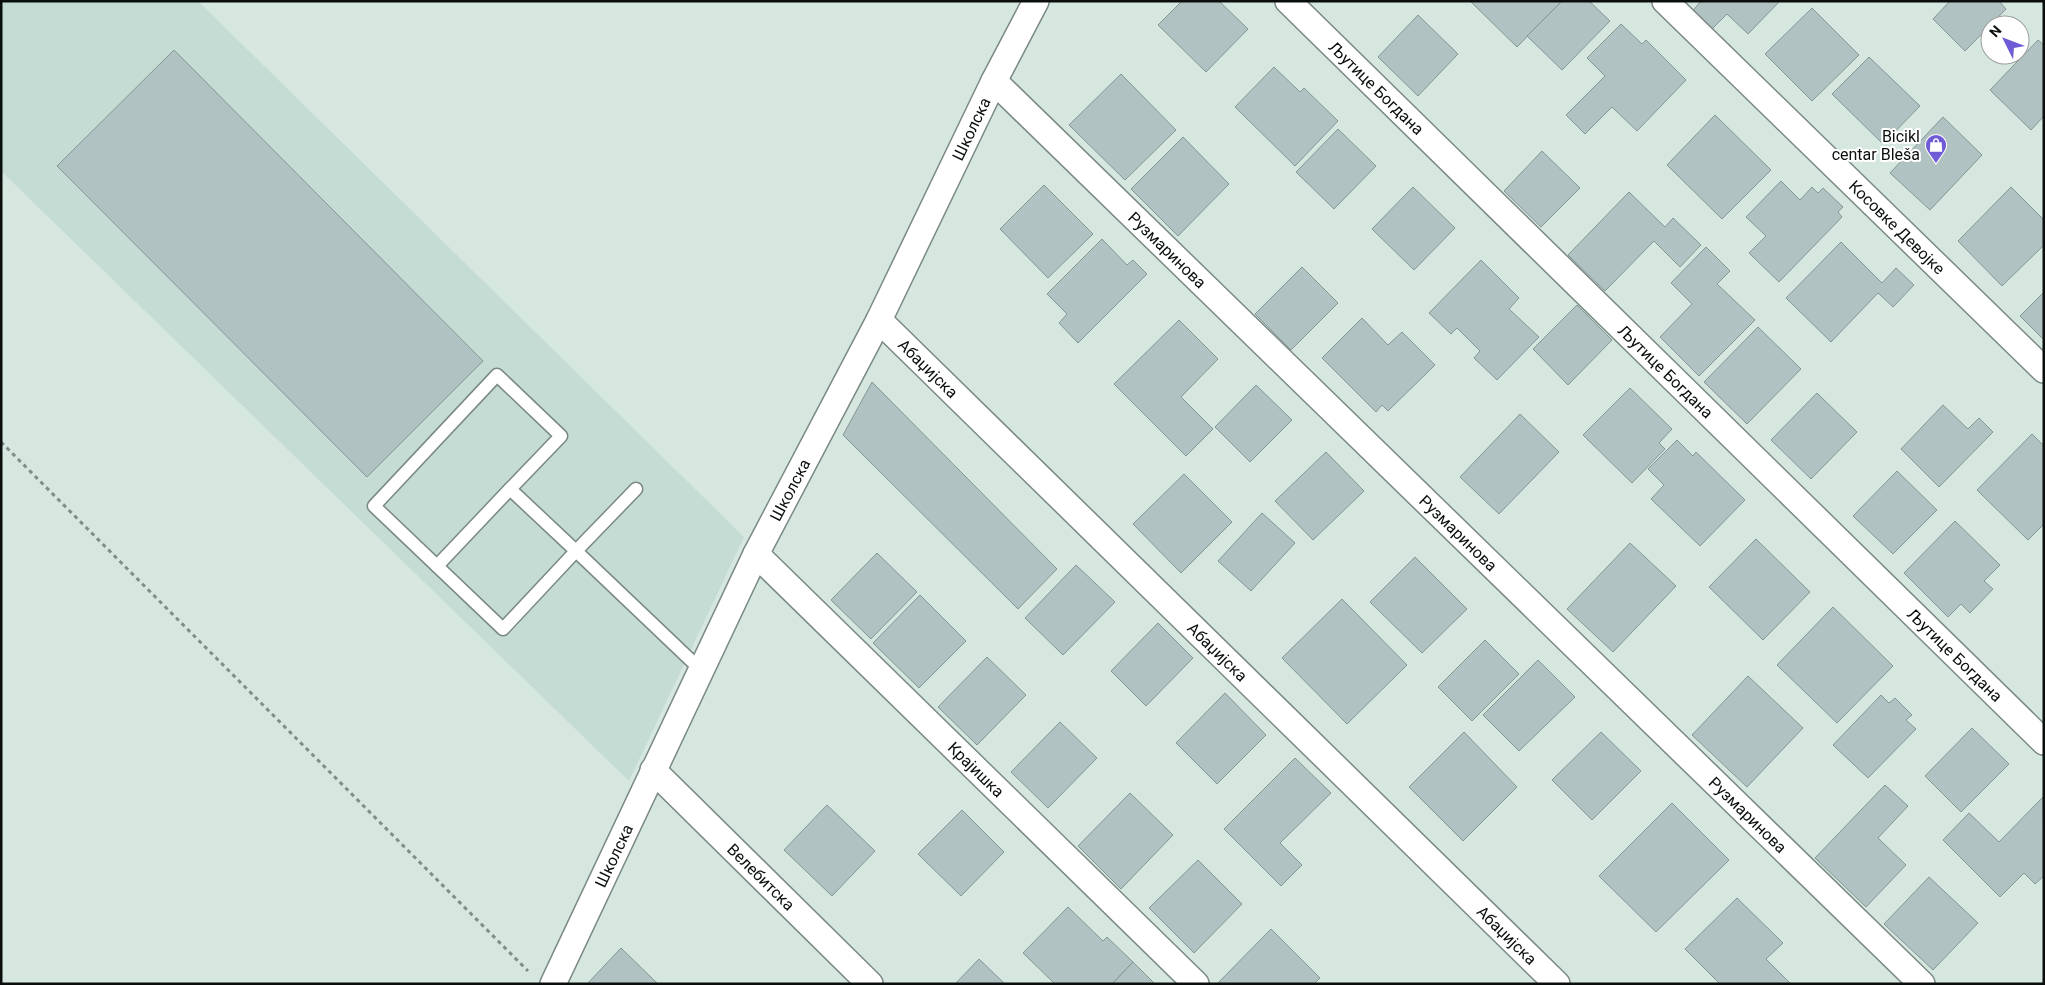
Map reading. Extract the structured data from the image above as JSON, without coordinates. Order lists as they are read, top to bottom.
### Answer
{
  "streets": {
    "street": [
      "Љутице Богдана",
      "Школска",
      "Косовке Девојке",
      "Рузмаринова",
      "Абаџијска",
      "Крајишка",
      "Велебитска"
    ]
  },
  "crossings": [
    ["Школска", "Рузмаринова"],
    ["Школска", "Абаџијска"],
    ["Школска", "Крајишка"],
    ["Школска", "Велебитска"]
  ],
  "places": {
    "shop": ["Bicikl centar Bleša"]
  },
  "north": "top left"
}
